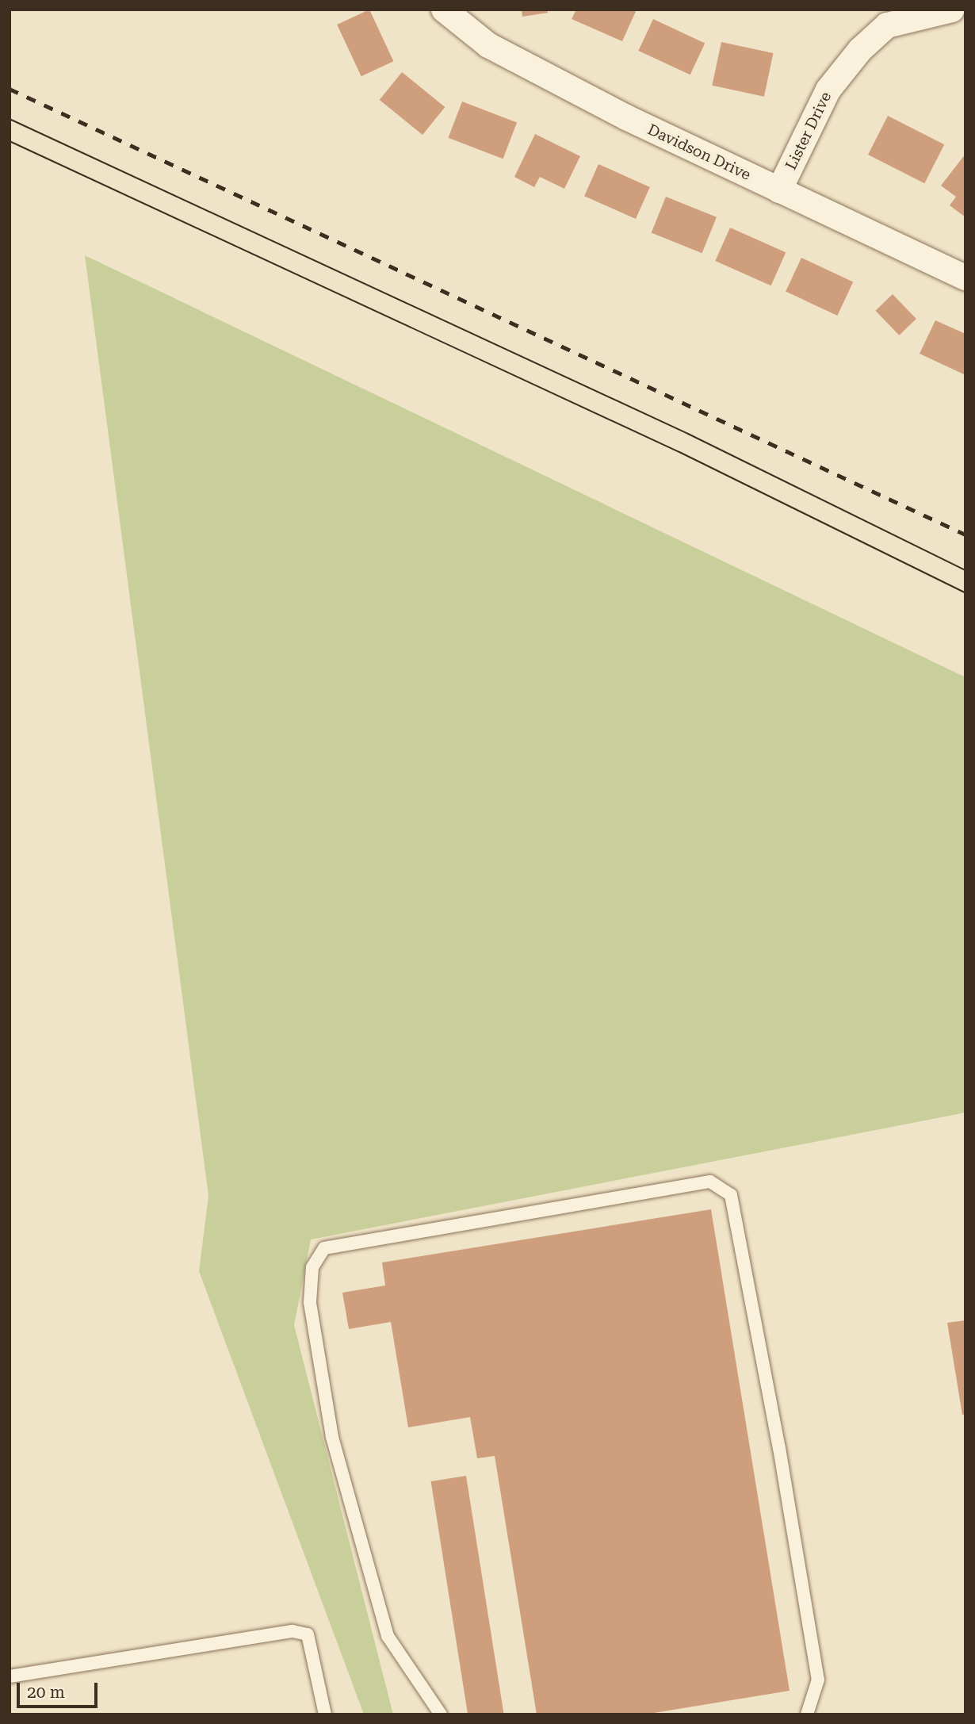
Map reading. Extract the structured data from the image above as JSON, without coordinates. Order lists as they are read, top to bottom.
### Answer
{
  "streets": {
    "street": ["Lister Drive", "Davidson Drive"]
  },
  "crossings": [
    ["Lister Drive", "Davidson Drive"]
  ],
  "scale_bar": "20 m"
}
